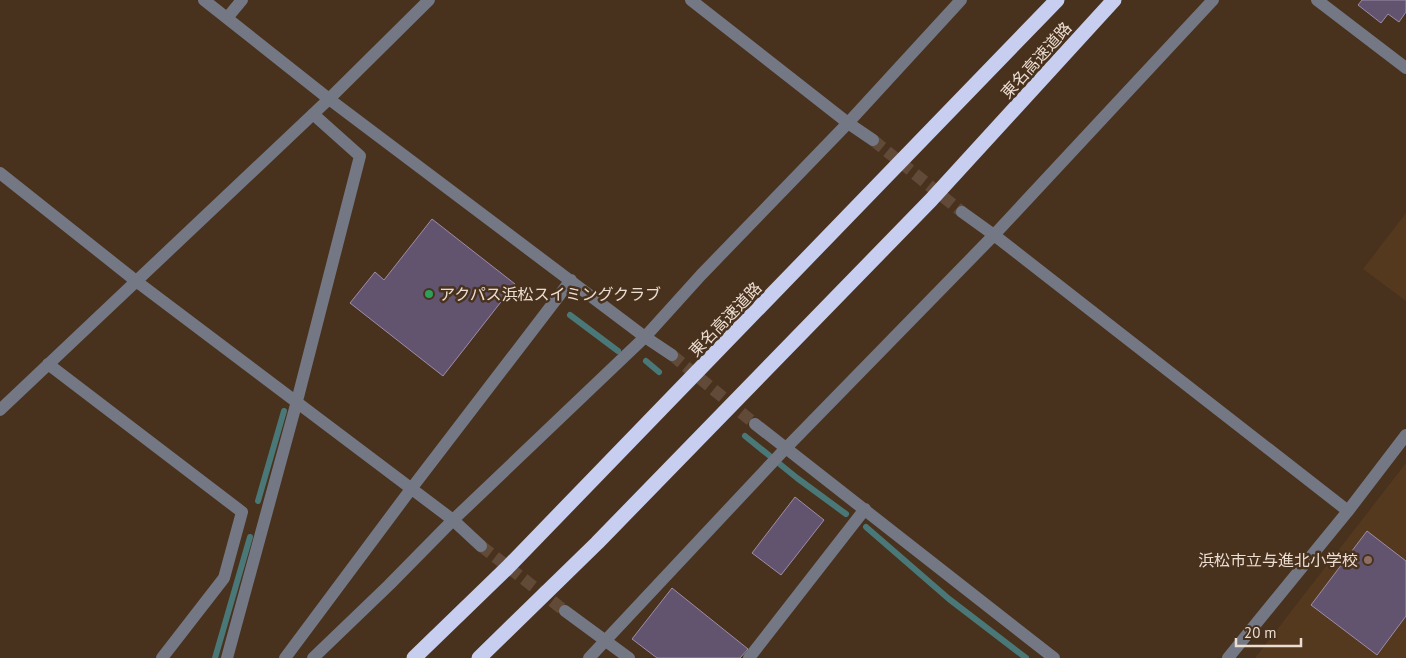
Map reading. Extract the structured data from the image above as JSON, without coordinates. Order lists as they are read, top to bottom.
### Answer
{
  "streets": {
    "highway": ["東名高速道路"]
  },
  "places": ["アクパス浜松スイミングクラブ", "浜松市立与進北小学校"],
  "scale_bar": "20 m"
}
